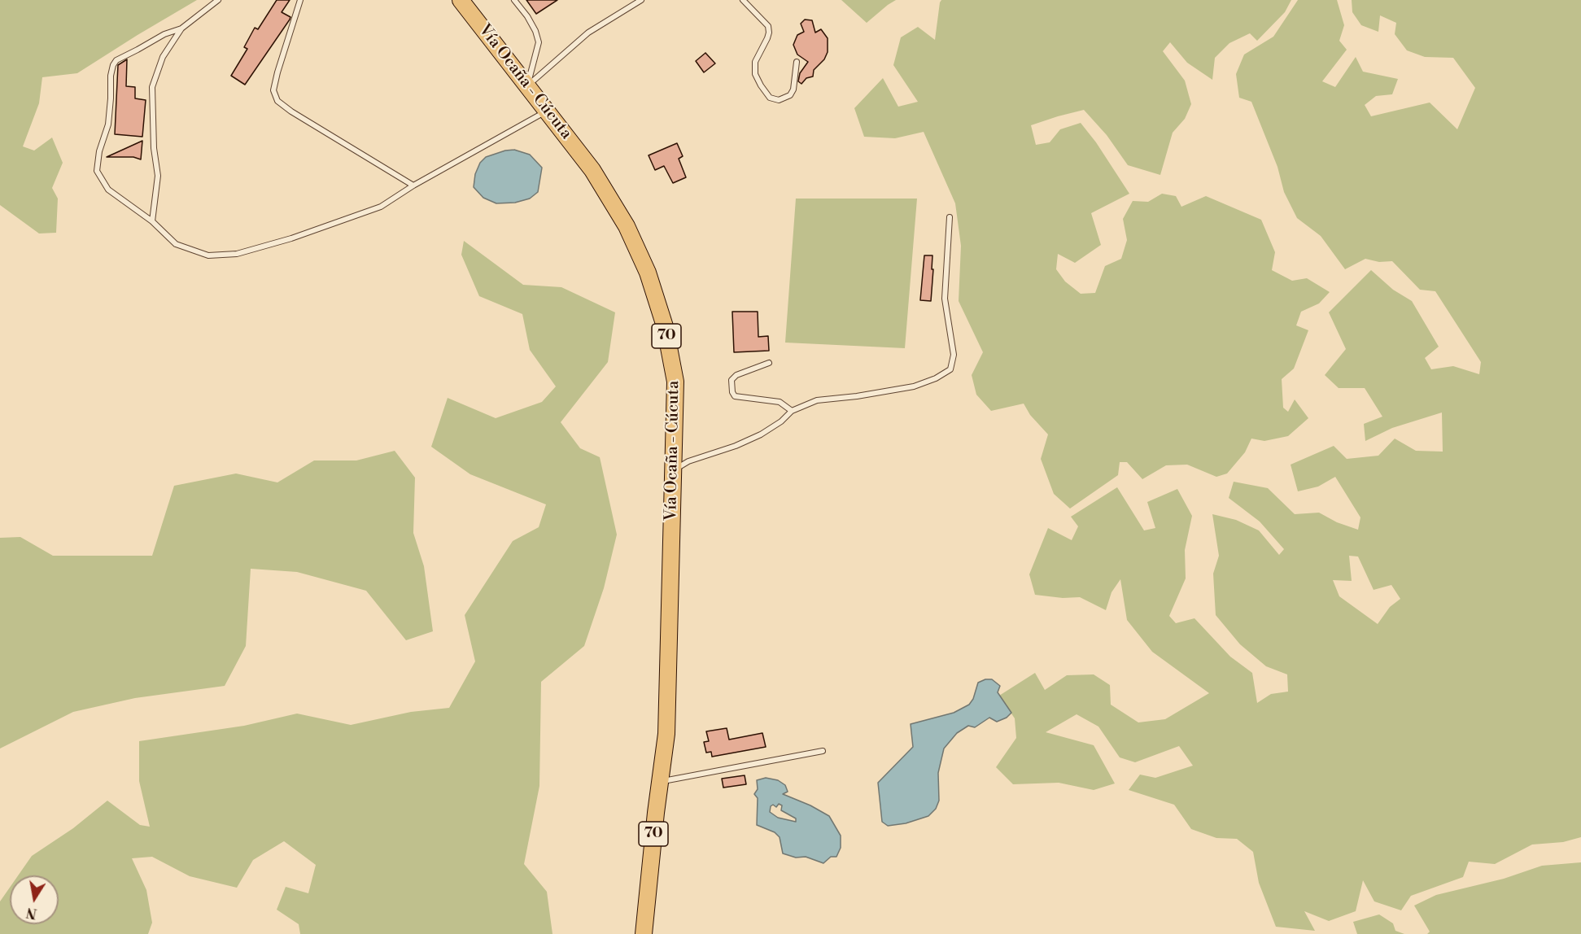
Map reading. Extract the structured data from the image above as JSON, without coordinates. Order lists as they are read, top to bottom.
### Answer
{
  "streets": {
    "main road": ["Vía Ocaña - Cúcuta", "70"]
  },
  "north": "bottom"
}
